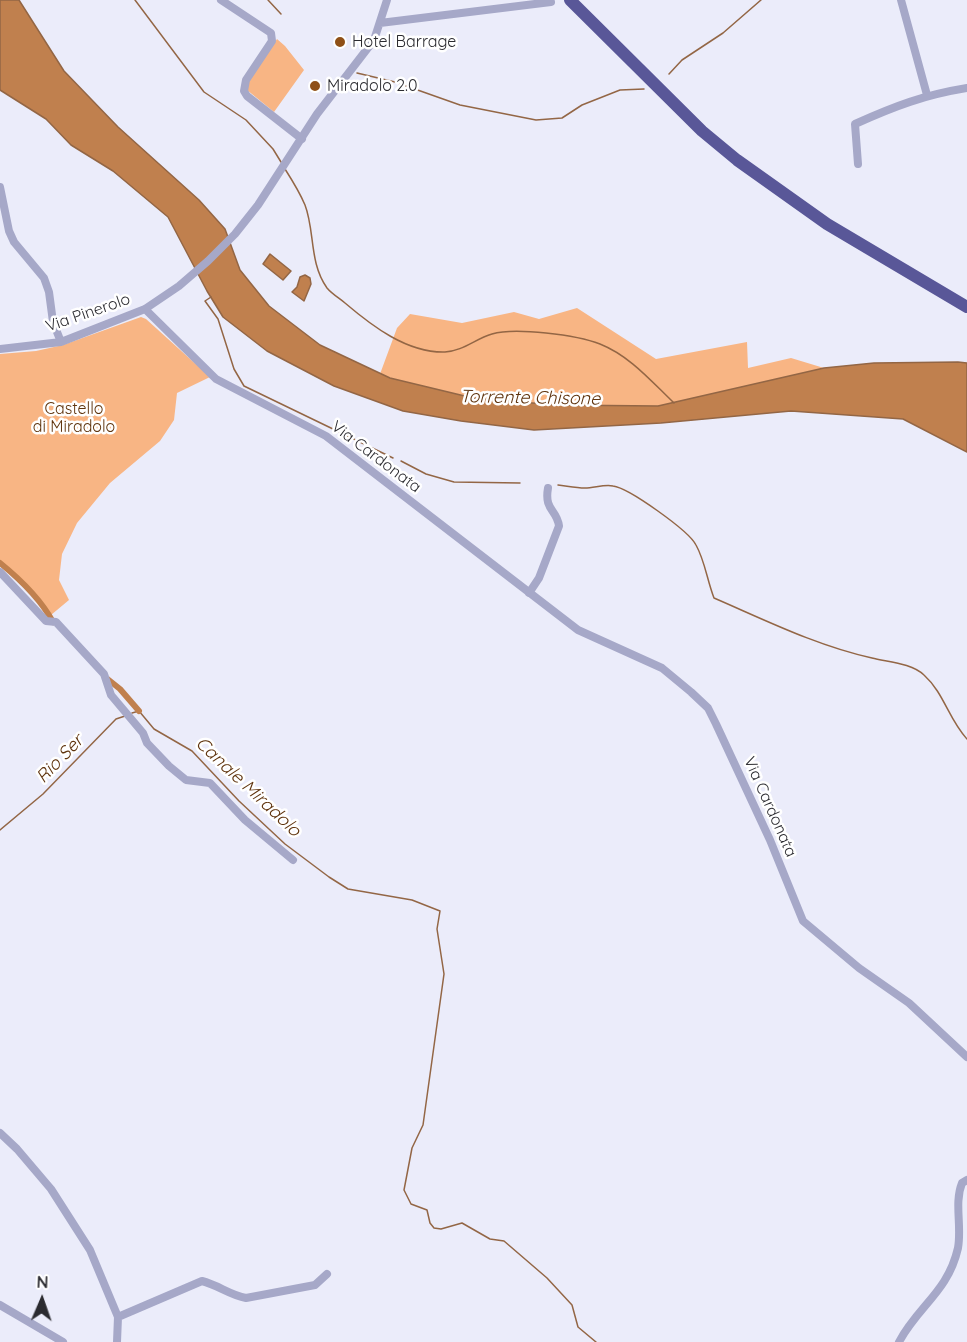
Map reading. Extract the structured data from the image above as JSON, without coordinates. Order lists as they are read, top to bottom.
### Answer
{
  "streets": {
    "street": ["Via Pinerolo", "Via Cardonata"]
  },
  "crossings": [
    ["Via Pinerolo", "Via Cardonata"]
  ],
  "water": ["Torrente Chisone", "Rio Ser", "Canale Miradolo"],
  "parks": ["Castello di Miradolo"],
  "places": ["Hotel Barrage", "Miradolo 2.0"],
  "north": "top"
}
